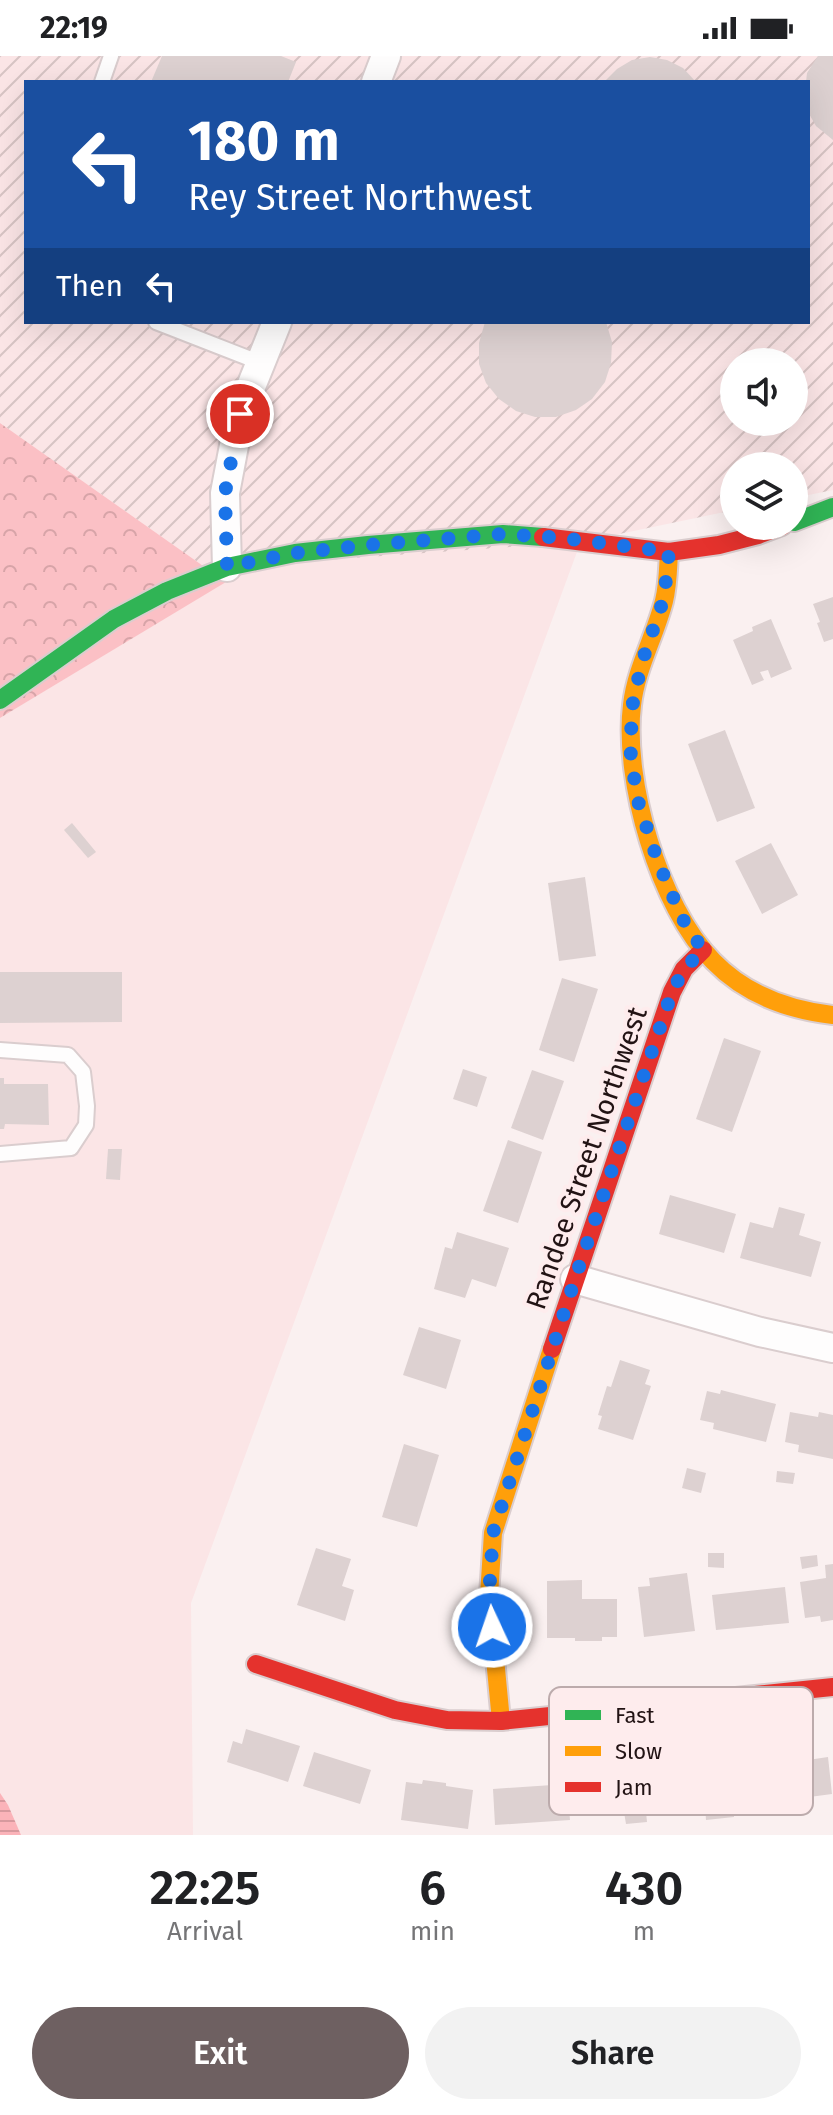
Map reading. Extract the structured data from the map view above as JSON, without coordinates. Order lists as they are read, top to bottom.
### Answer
{
  "streets": {
    "street": ["Randee Street Northwest"]
  },
  "legend": ["Fast", "Slow", "Jam"],
  "page": {
    "status": "22:19",
    "turn": ["180 m", "Rey Street Northwest"],
    "then": "Then",
    "eta": [
      "22:25",
      "Arrival",
      "6",
      "min",
      "430",
      "m"
    ],
    "buttons": ["Exit", "Share"]
  }
}
